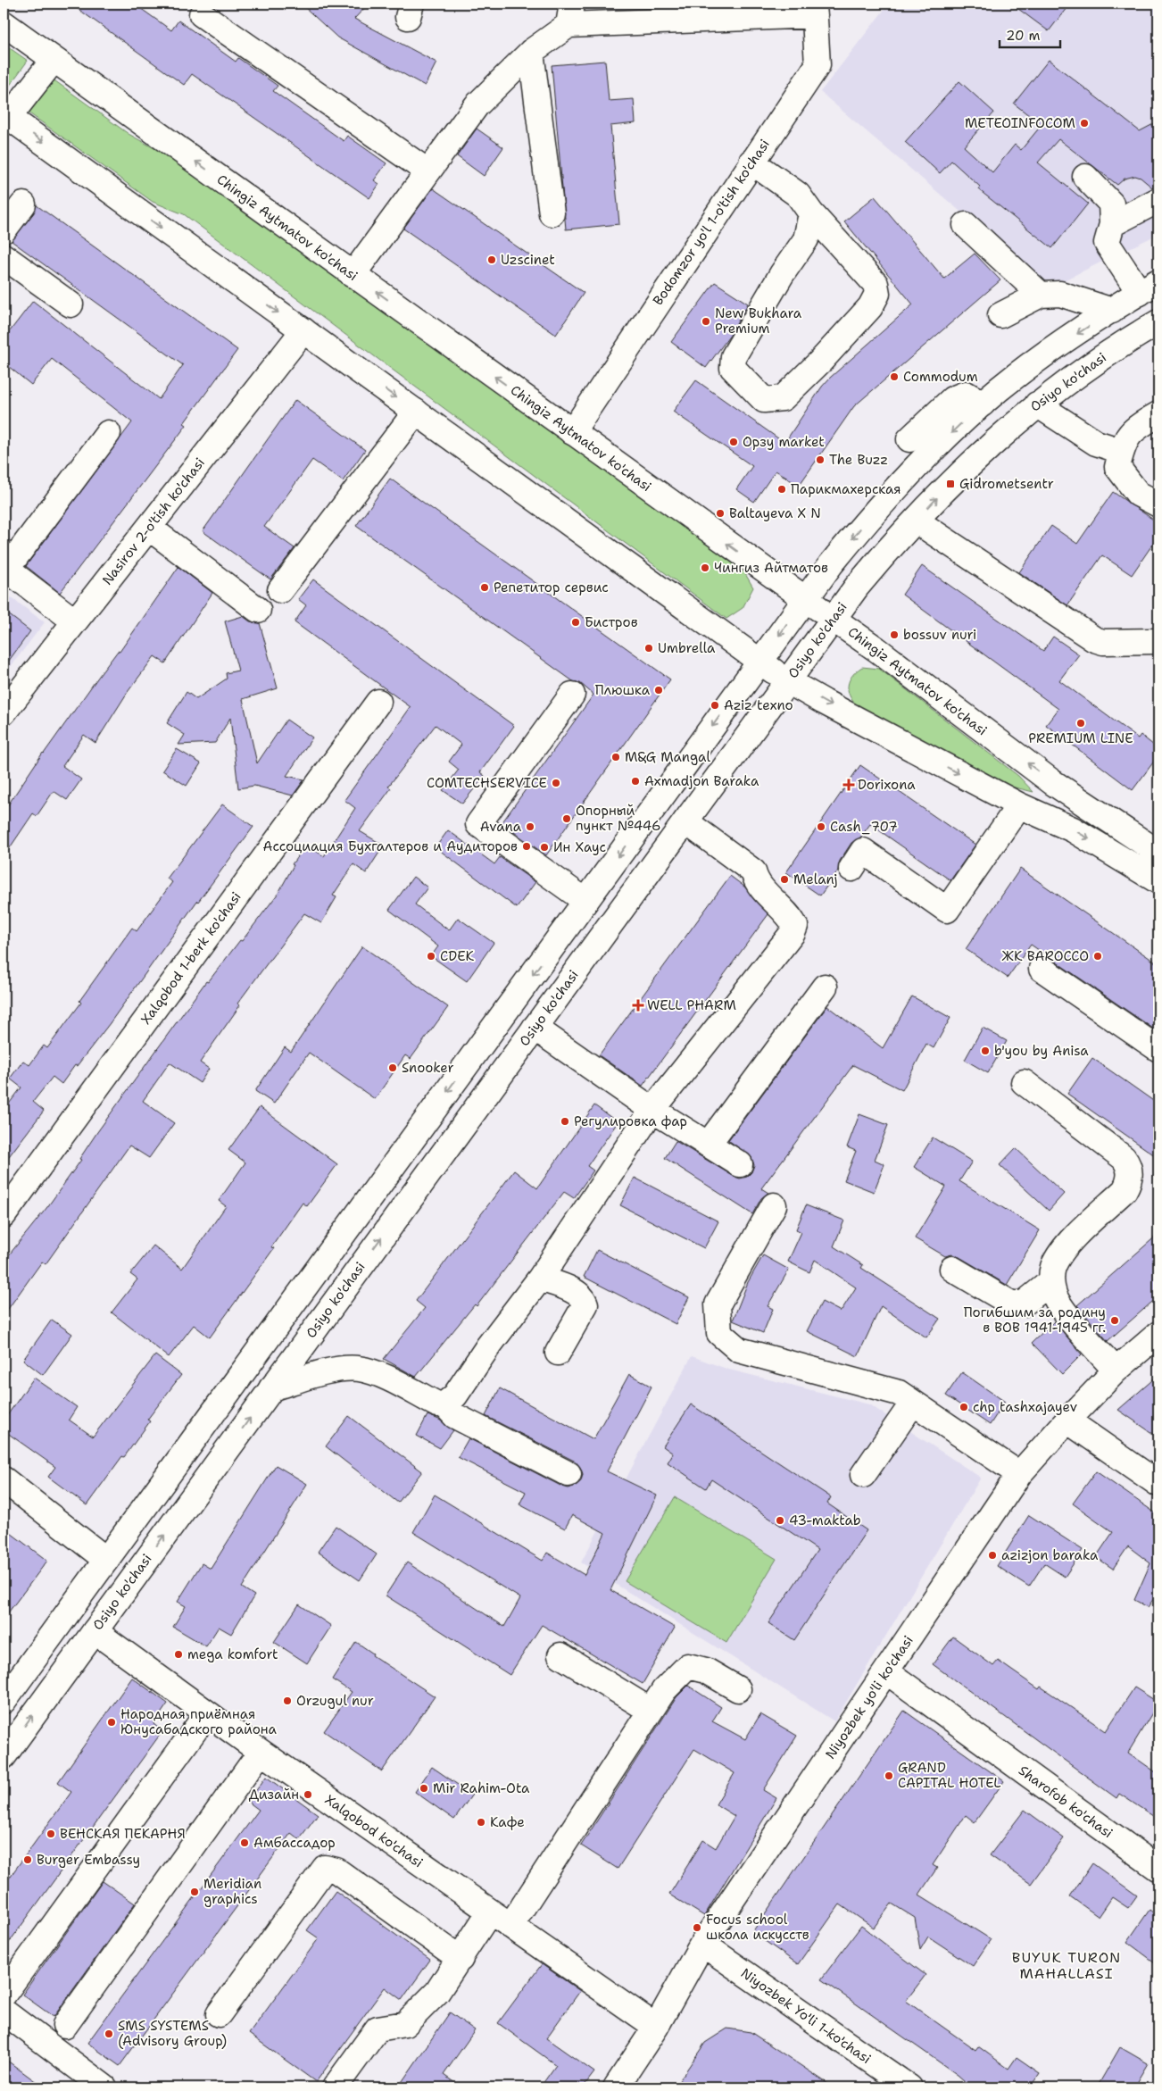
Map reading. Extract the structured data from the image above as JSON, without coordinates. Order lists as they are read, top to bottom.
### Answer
{
  "streets": {
    "main road": [
      "Bodomzor yo'l 1-o'tish ko'chasi",
      "Chingiz Aytmatov ko'chasi",
      "Osiyo ko'chasi",
      "Nasirov 2-o'tish ko'chasi",
      "Xalqobod 1-berk ko'chasi",
      "Niyozbek yo'li ko'chasi",
      "Sharofob ko'chasi",
      "Xalqobod ko'chasi",
      "Niyozbek Yo'li 1-ko'chasi"
    ]
  },
  "crossings": [
    ["Bodomzor yo'l 1-o'tish ko'chasi", "Chingiz Aytmatov ko'chasi"],
    ["Chingiz Aytmatov ko'chasi", "Osiyo ko'chasi"],
    ["Osiyo ko'chasi", "Xalqobod ko'chasi"],
    ["Niyozbek yo'li ko'chasi", "Sharofob ko'chasi"],
    ["Niyozbek yo'li ko'chasi", "Xalqobod ko'chasi"],
    ["Niyozbek yo'li ko'chasi", "Niyozbek Yo'li 1-ko'chasi"]
  ],
  "districts": ["BUYUK TURON MAHALLASI"],
  "places": {
    "other": [
      "METEOINFOCOM",
      "Uzscinet",
      "New Bukhara Premium",
      "Commodum",
      "Орзу market",
      "The Buzz",
      "Парикмахерская",
      "Baltayeva X N",
      "Чингиз Айтматов",
      "Репетитор сервис",
      "Бистров",
      "bossuv nuri",
      "Umbrella",
      "Плюшка",
      "Aziz texno",
      "PREMIUM LINE",
      "M&G Mangal",
      "Axmadjon Baraka",
      "COMTECHSERVICE",
      "Опорный пункт №446",
      "Avana",
      "Cash_707",
      "Ассоциация Бухгалтеров и Аудиторов",
      "Ин Хаус",
      "Melanj",
      "CDEK",
      "ЖК BAROCCO",
      "b'you by Anisa",
      "Snooker",
      "Регулировка фар",
      "Погибшим за родину в ВОВ 1941-1945 гг.",
      "chp tashxajayev",
      "43-maktab",
      "azizjon baraka",
      "mega komfort",
      "Orzugul nur",
      "Народная приёмная Юнусабадского района",
      "GRAND CAPITAL HOTEL",
      "Mir Rahim-Ota",
      "Дизайн",
      "Кафе",
      "ВЕНСКАЯ ПЕКАРНЯ",
      "Амбассадор",
      "Burger Embassy",
      "Meridian graphics",
      "Focus school школа искусств",
      "SMS SYSTEMS (Advisory Group)"
    ],
    "transit": ["Gidrometsentr"],
    "health": ["Dorixona", "WELL PHARM"]
  },
  "scale_bar": "20 m"
}
